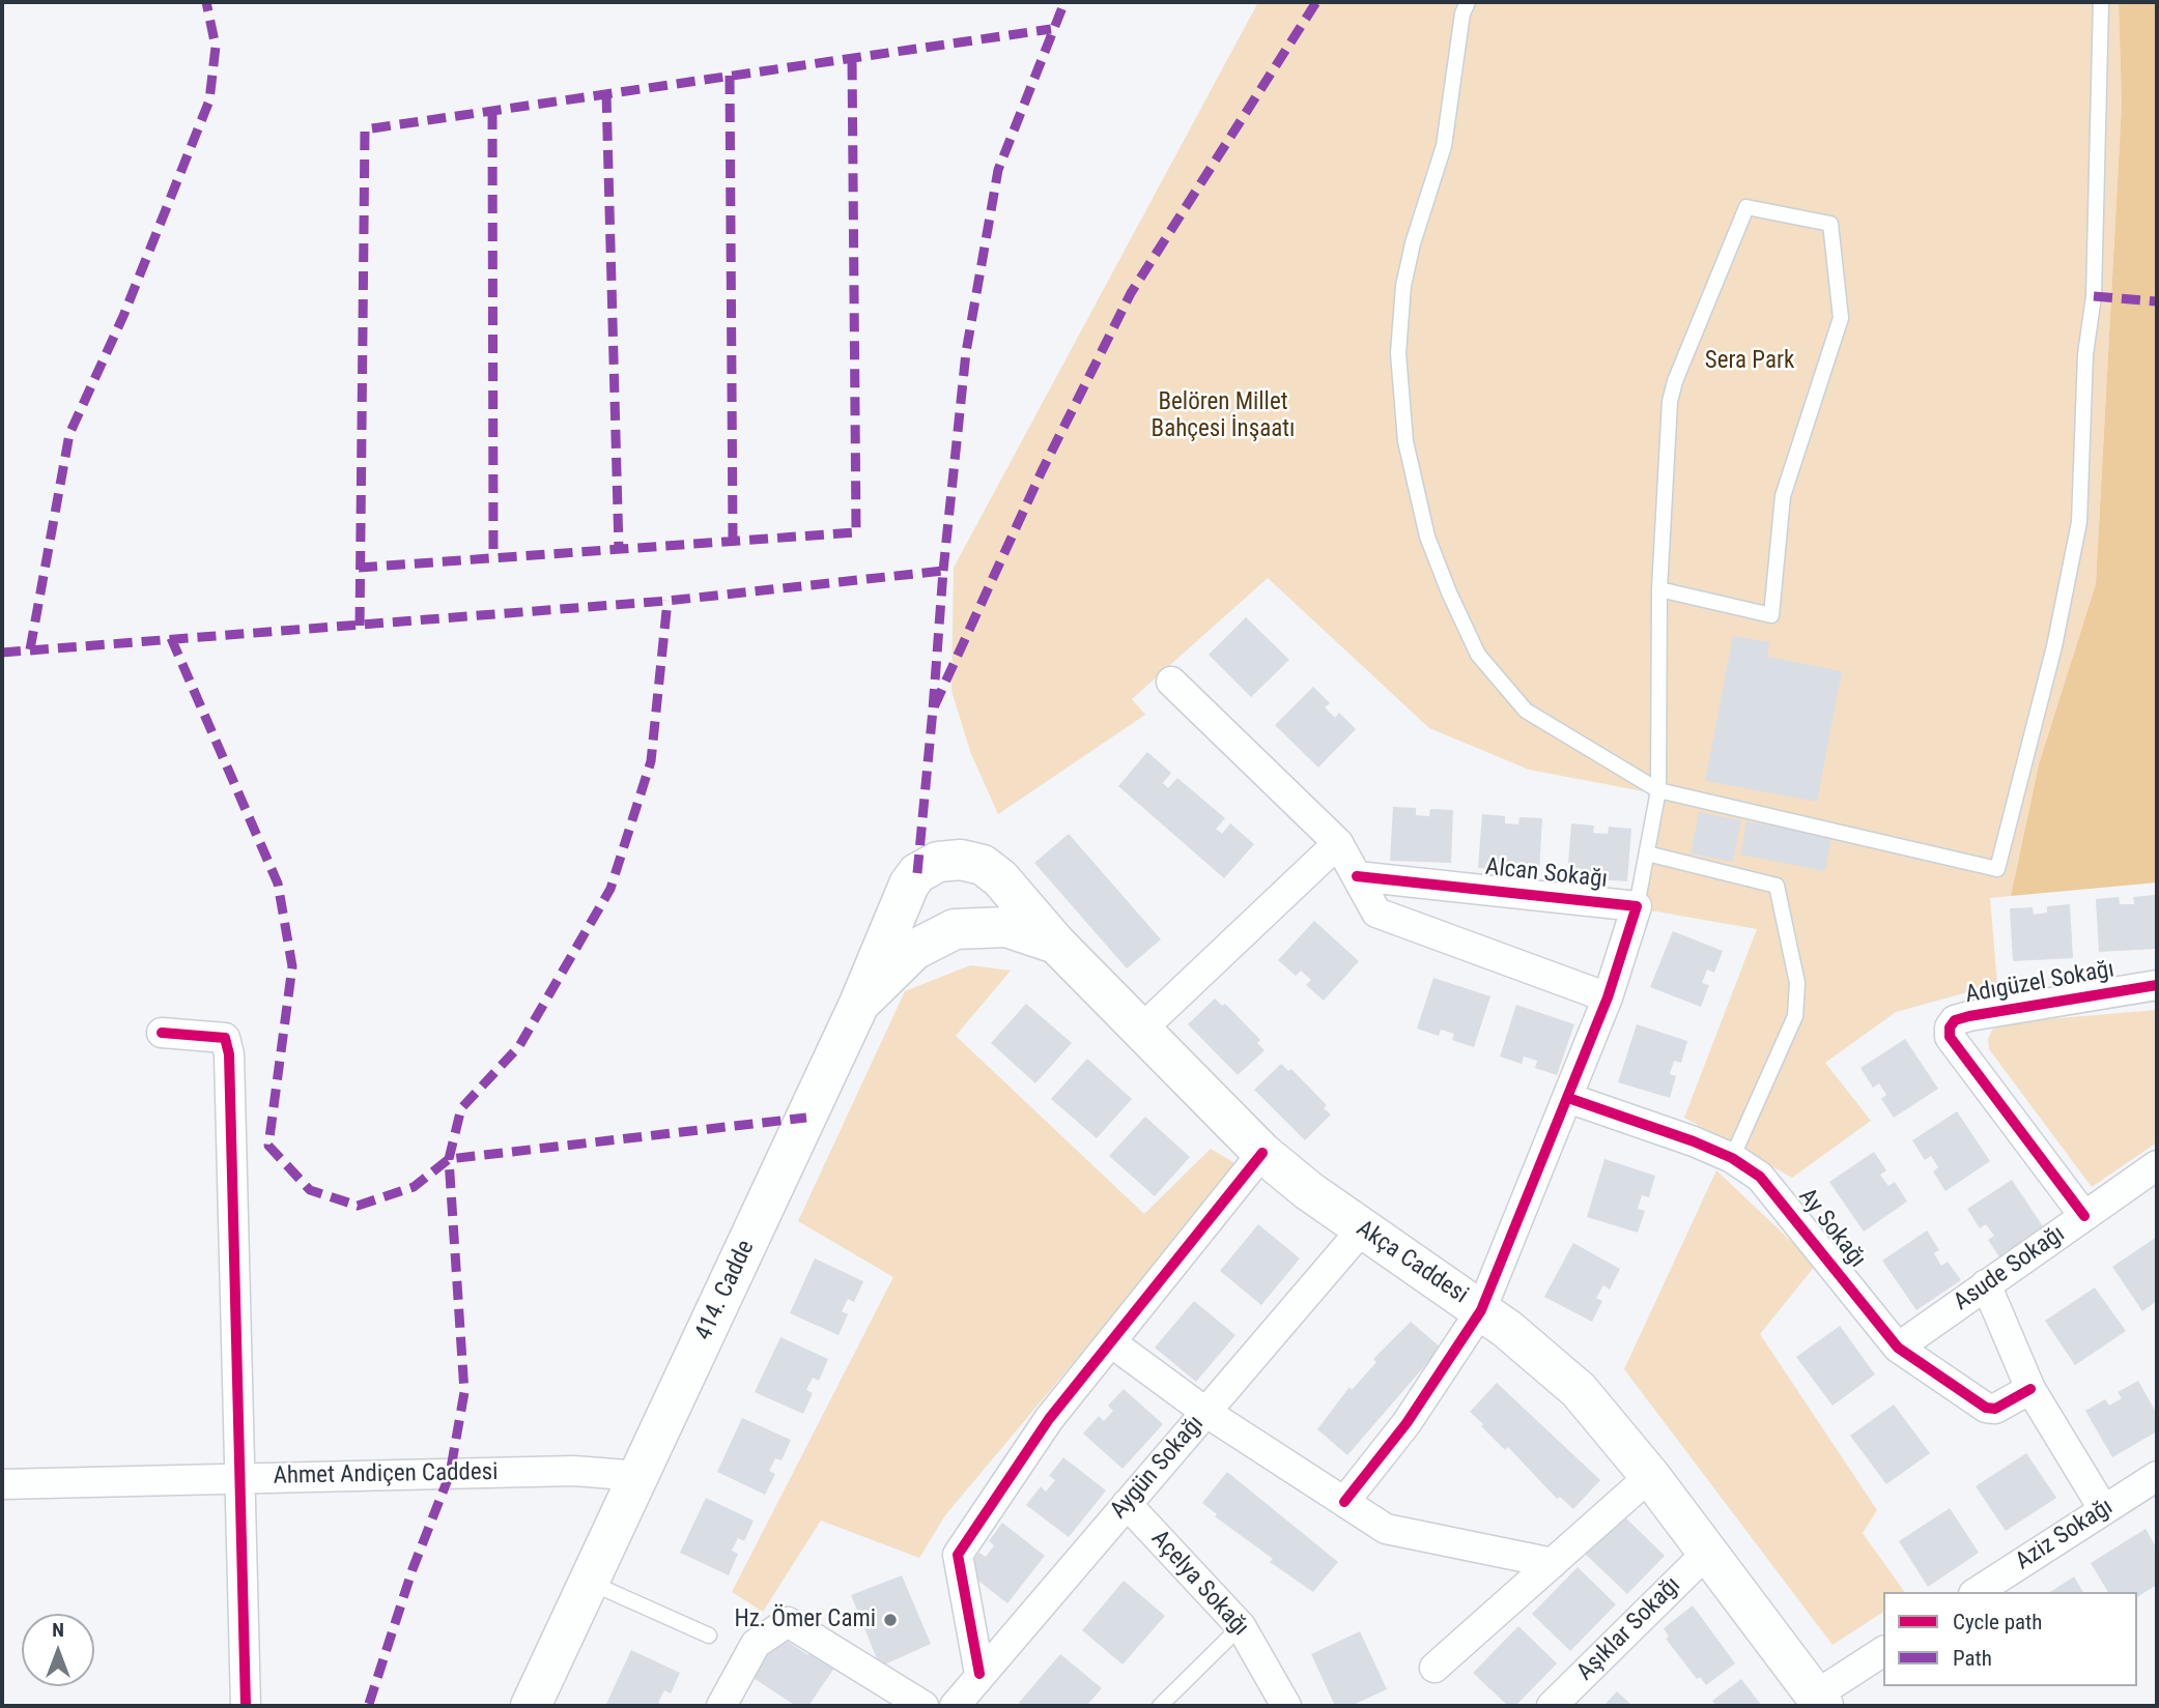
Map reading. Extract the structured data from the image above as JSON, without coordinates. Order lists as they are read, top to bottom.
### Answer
{
  "streets": {
    "main road": ["Akça Caddesi", "414. Cadde"],
    "street": [
      "Alcan Sokağı",
      "Adıgüzel Sokağı",
      "Ay Sokağı",
      "Asude Sokağı",
      "Aygün Sokağı",
      "Ahmet Andiçen Caddesi",
      "Aziz Sokağı",
      "Açelya Sokağı",
      "Aşıklar Sokağı"
    ]
  },
  "crossings": [
    ["Alcan Sokağı", "Ay Sokağı"],
    ["Alcan Sokağı", "Akça Caddesi"],
    ["Adıgüzel Sokağı", "Asude Sokağı"],
    ["Ay Sokağı", "Asude Sokağı"],
    ["Akça Caddesi", "414. Cadde"],
    ["Akça Caddesi", "Aygün Sokağı"],
    ["Akça Caddesi", "Aşıklar Sokağı"],
    ["414. Cadde", "Ahmet Andiçen Caddesi"],
    ["Aygün Sokağı", "Açelya Sokağı"]
  ],
  "parks": ["Sera Park", "Belören Millet Bahçesi İnşaatı"],
  "places": ["Hz. Ömer Cami"],
  "legend": ["Cycle path", "Path"],
  "north": "top"
}
